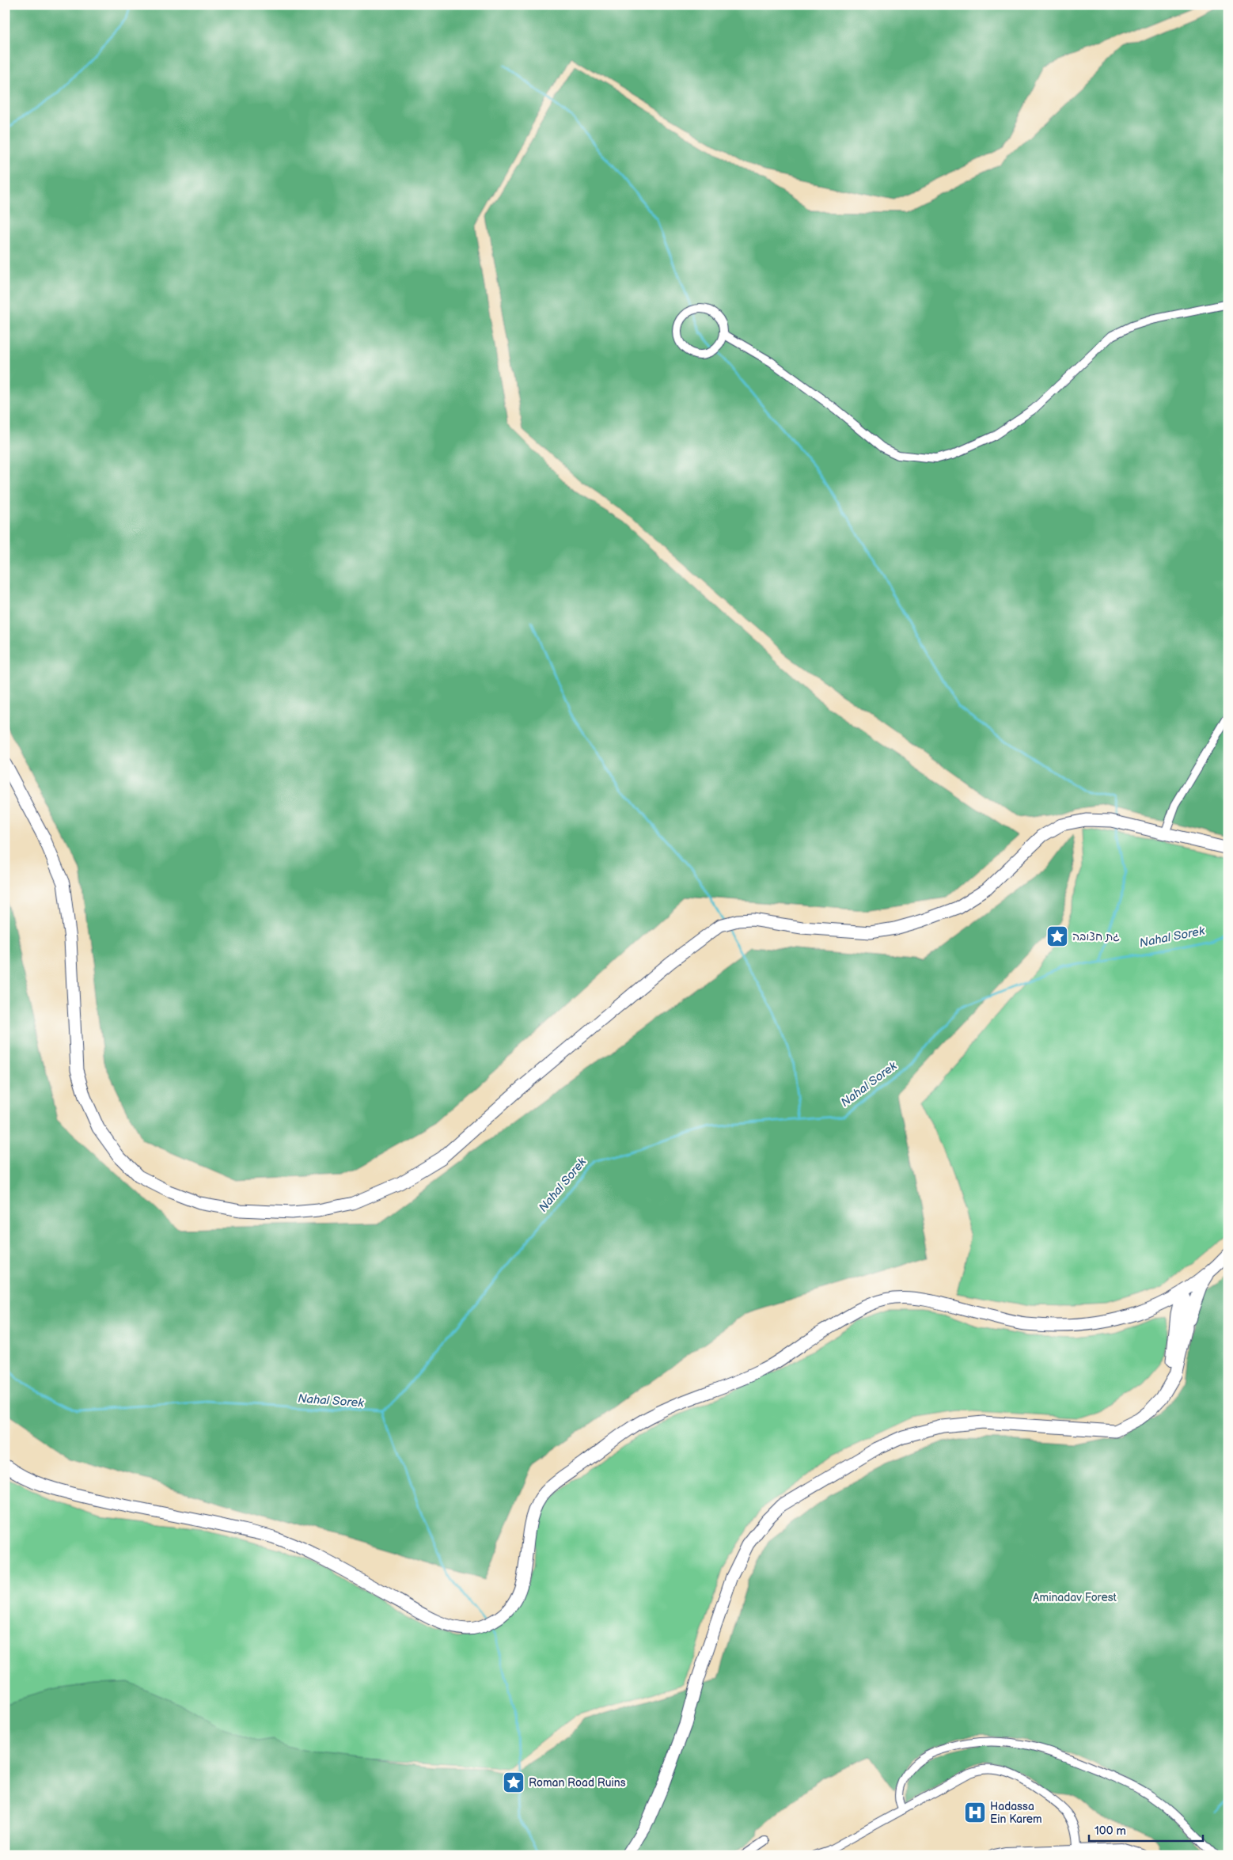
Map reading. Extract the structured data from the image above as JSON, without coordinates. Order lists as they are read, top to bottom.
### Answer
{
  "water": ["Nahal Sorek"],
  "parks": ["Aminadav Forest"],
  "places": {
    "place": ["גת חצובה", "Roman Road Ruins"],
    "hospital": ["Hadassa Ein Karem"]
  },
  "scale_bar": "100 m"
}
